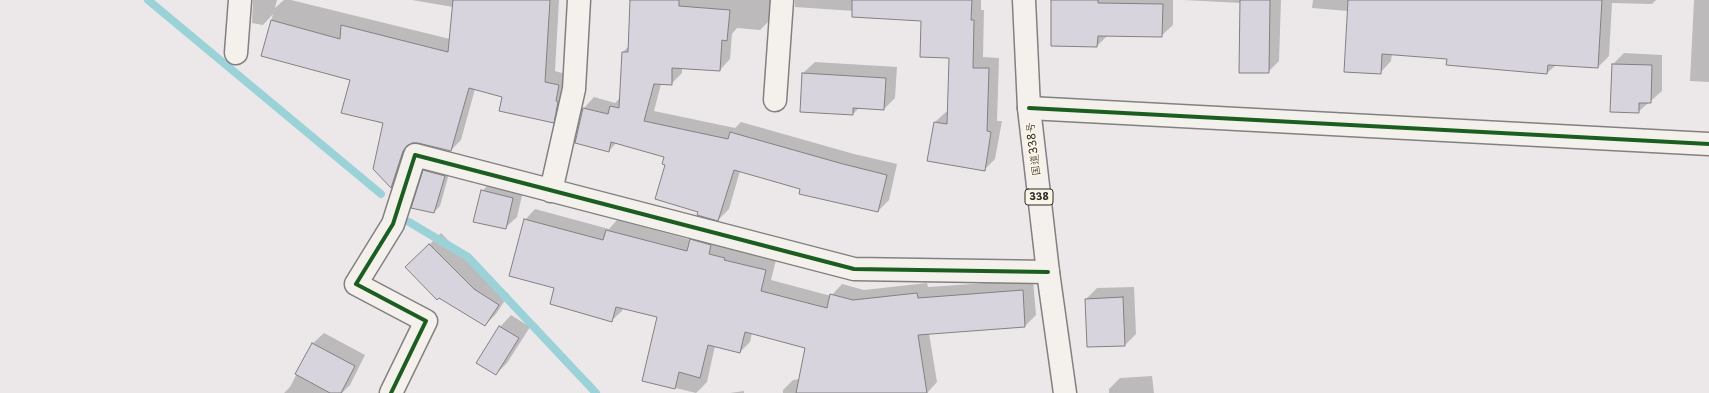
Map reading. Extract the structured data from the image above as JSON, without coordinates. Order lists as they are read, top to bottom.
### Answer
{
  "streets": {
    "main road": ["国道338号", "338"]
  }
}
